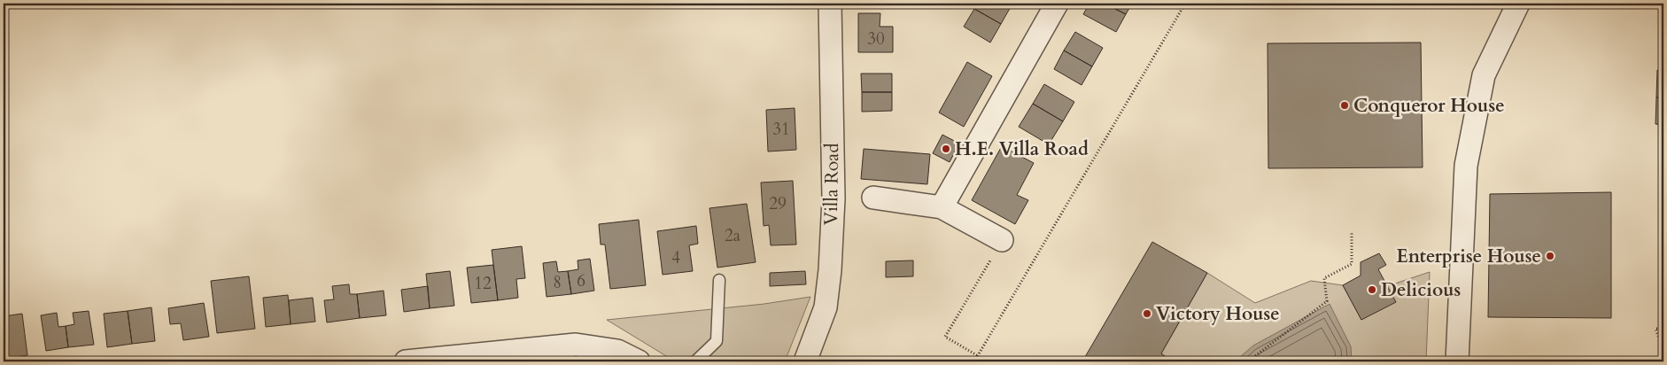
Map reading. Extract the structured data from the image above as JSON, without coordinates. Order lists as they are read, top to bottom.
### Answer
{
  "streets": {
    "street": ["Villa Road"]
  },
  "places": [
    "Conqueror House",
    "H.E. Villa Road",
    "Enterprise House",
    "Delicious",
    "Victory House"
  ],
  "house_numbers": [
    "30",
    "31",
    "29",
    "2a",
    "4",
    "6",
    "8",
    "12"
  ]
}
